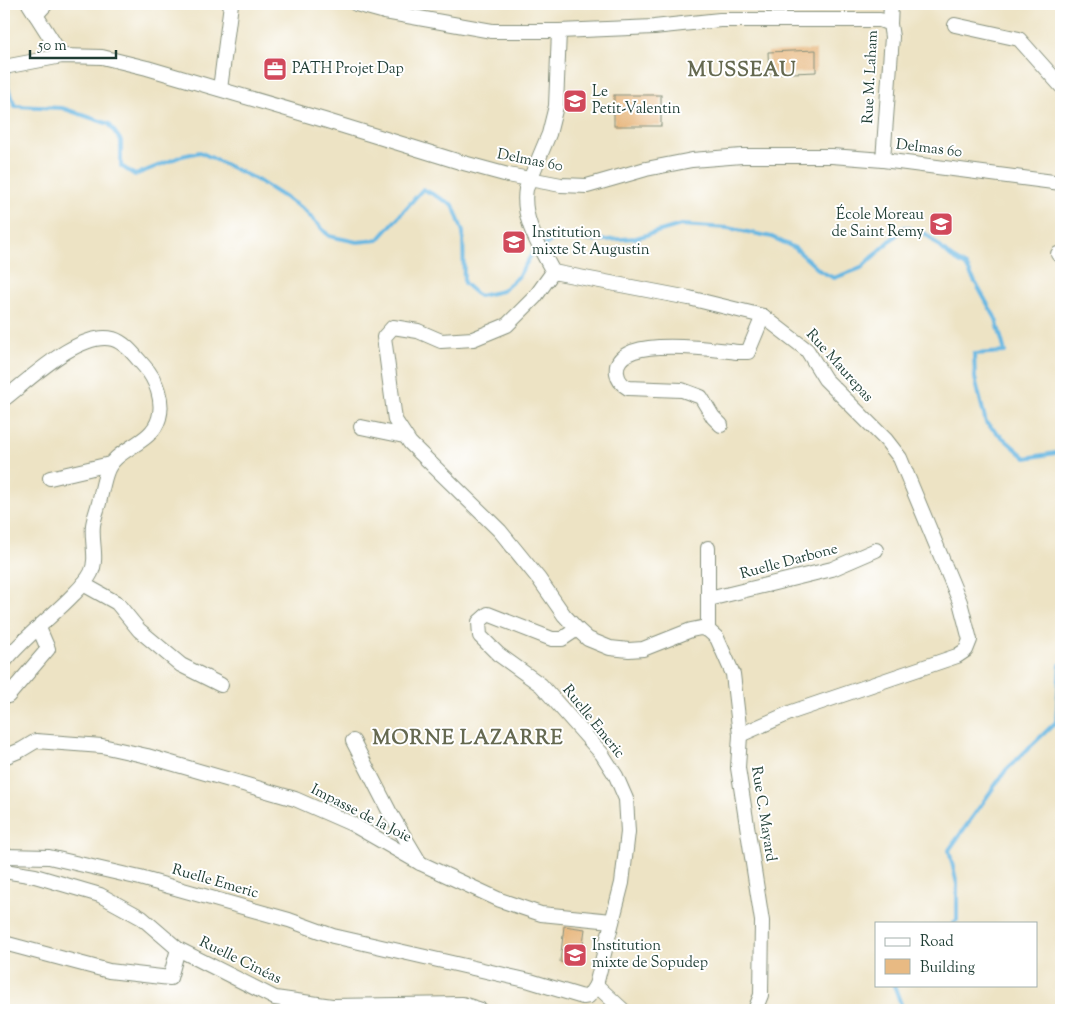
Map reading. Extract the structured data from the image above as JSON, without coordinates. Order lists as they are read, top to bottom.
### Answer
{
  "streets": {
    "street": [
      "Rue M. Laham",
      "Delmas 60",
      "Rue Maurepas",
      "Ruelle Darbone",
      "Ruelle Emeric",
      "Impasse de la Joie",
      "Rue C. Mayard",
      "Ruelle Cinéas"
    ]
  },
  "crossings": [
    ["Rue M. Laham", "Delmas 60"],
    ["Rue Maurepas", "Rue C. Mayard"],
    ["Ruelle Emeric", "Impasse de la Joie"]
  ],
  "districts": ["MUSSEAU", "MORNE LAZARRE"],
  "places": {
    "office": ["PATH Projet Dap"],
    "school or university": [
      "Le Petit-Valentin",
      "École Moreau de Saint Remy",
      "Institution mixte St Augustin",
      "Institution mixte de Sopudep"
    ]
  },
  "legend": ["Road", "Building"],
  "scale_bar": "50 m"
}
